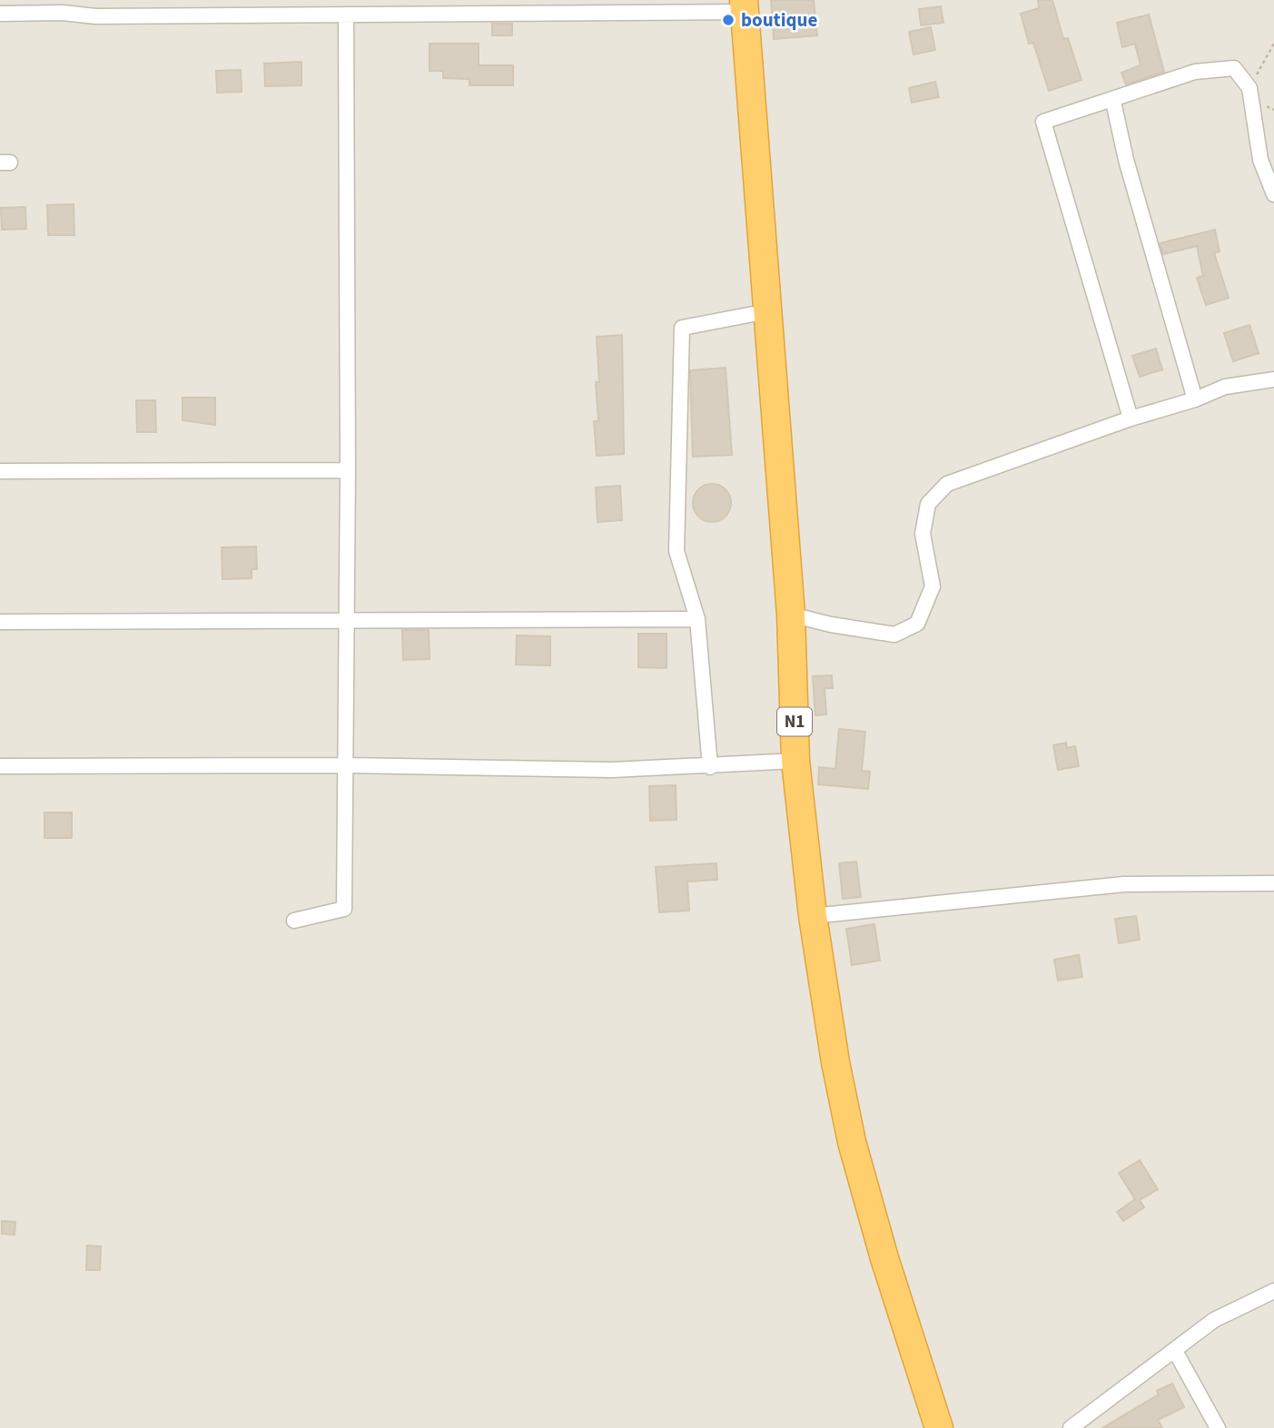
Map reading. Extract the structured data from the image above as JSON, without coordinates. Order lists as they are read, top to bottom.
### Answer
{
  "streets": {
    "highway": ["N1"]
  },
  "places": ["boutique"]
}
